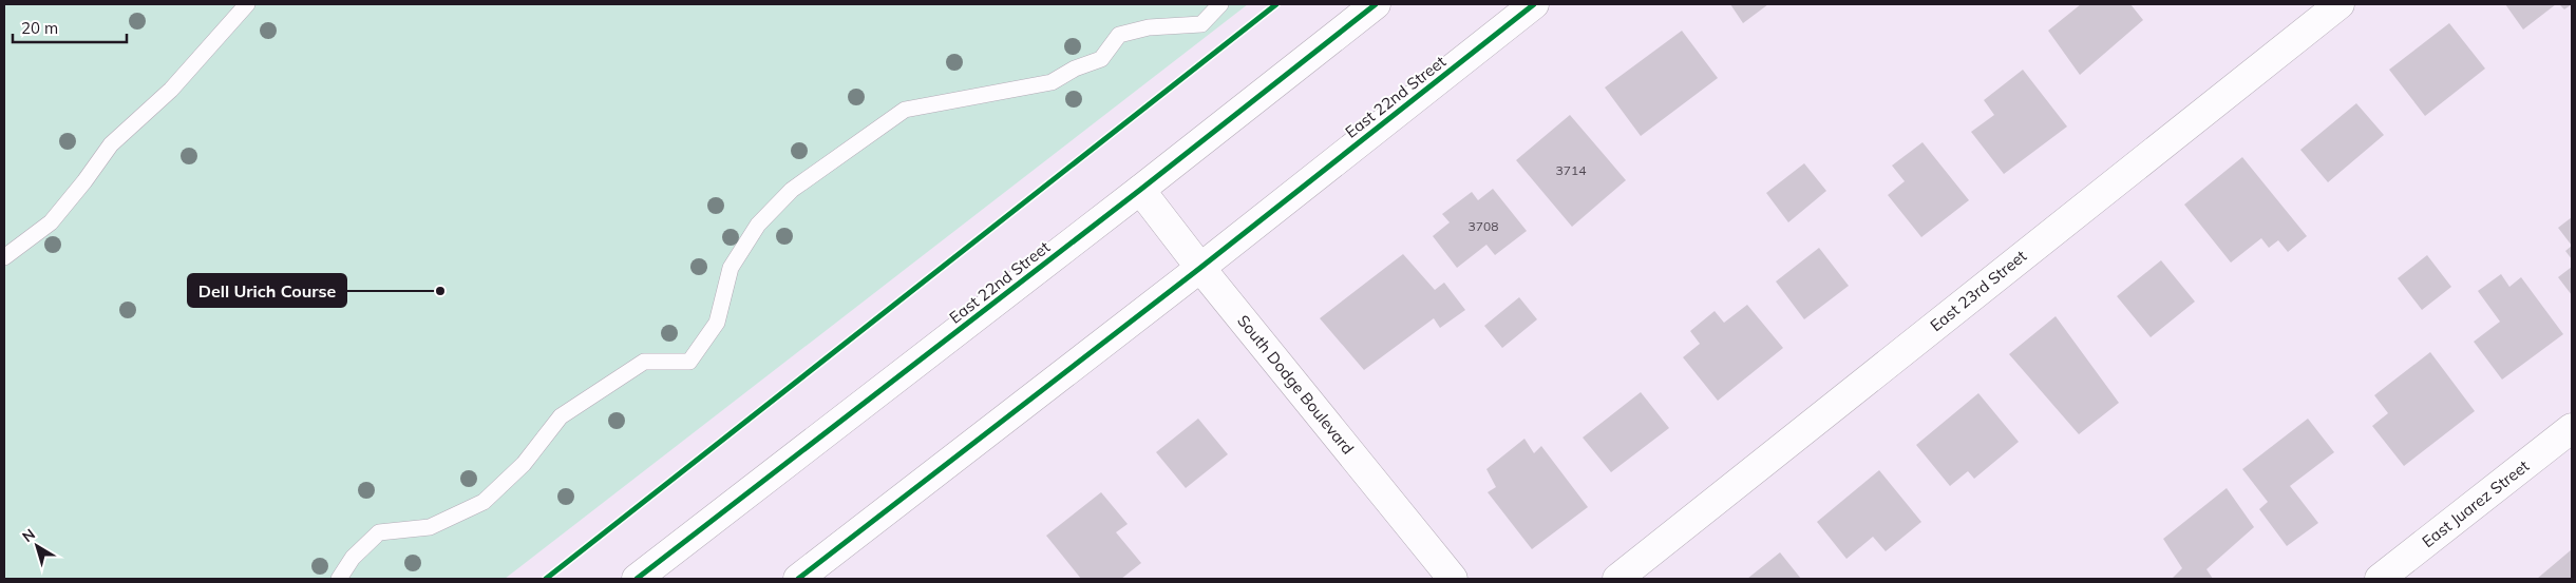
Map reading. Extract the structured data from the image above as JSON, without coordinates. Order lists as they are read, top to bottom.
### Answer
{
  "streets": {
    "main road": [
      "East 22nd Street",
      "East 23rd Street",
      "South Dodge Boulevard",
      "East Juarez Street"
    ]
  },
  "crossings": [
    ["East 22nd Street", "South Dodge Boulevard"]
  ],
  "places": ["Dell Urich Course"],
  "house_numbers": ["3714", "3708"],
  "scale_bar": "20 m",
  "north": "top left"
}
